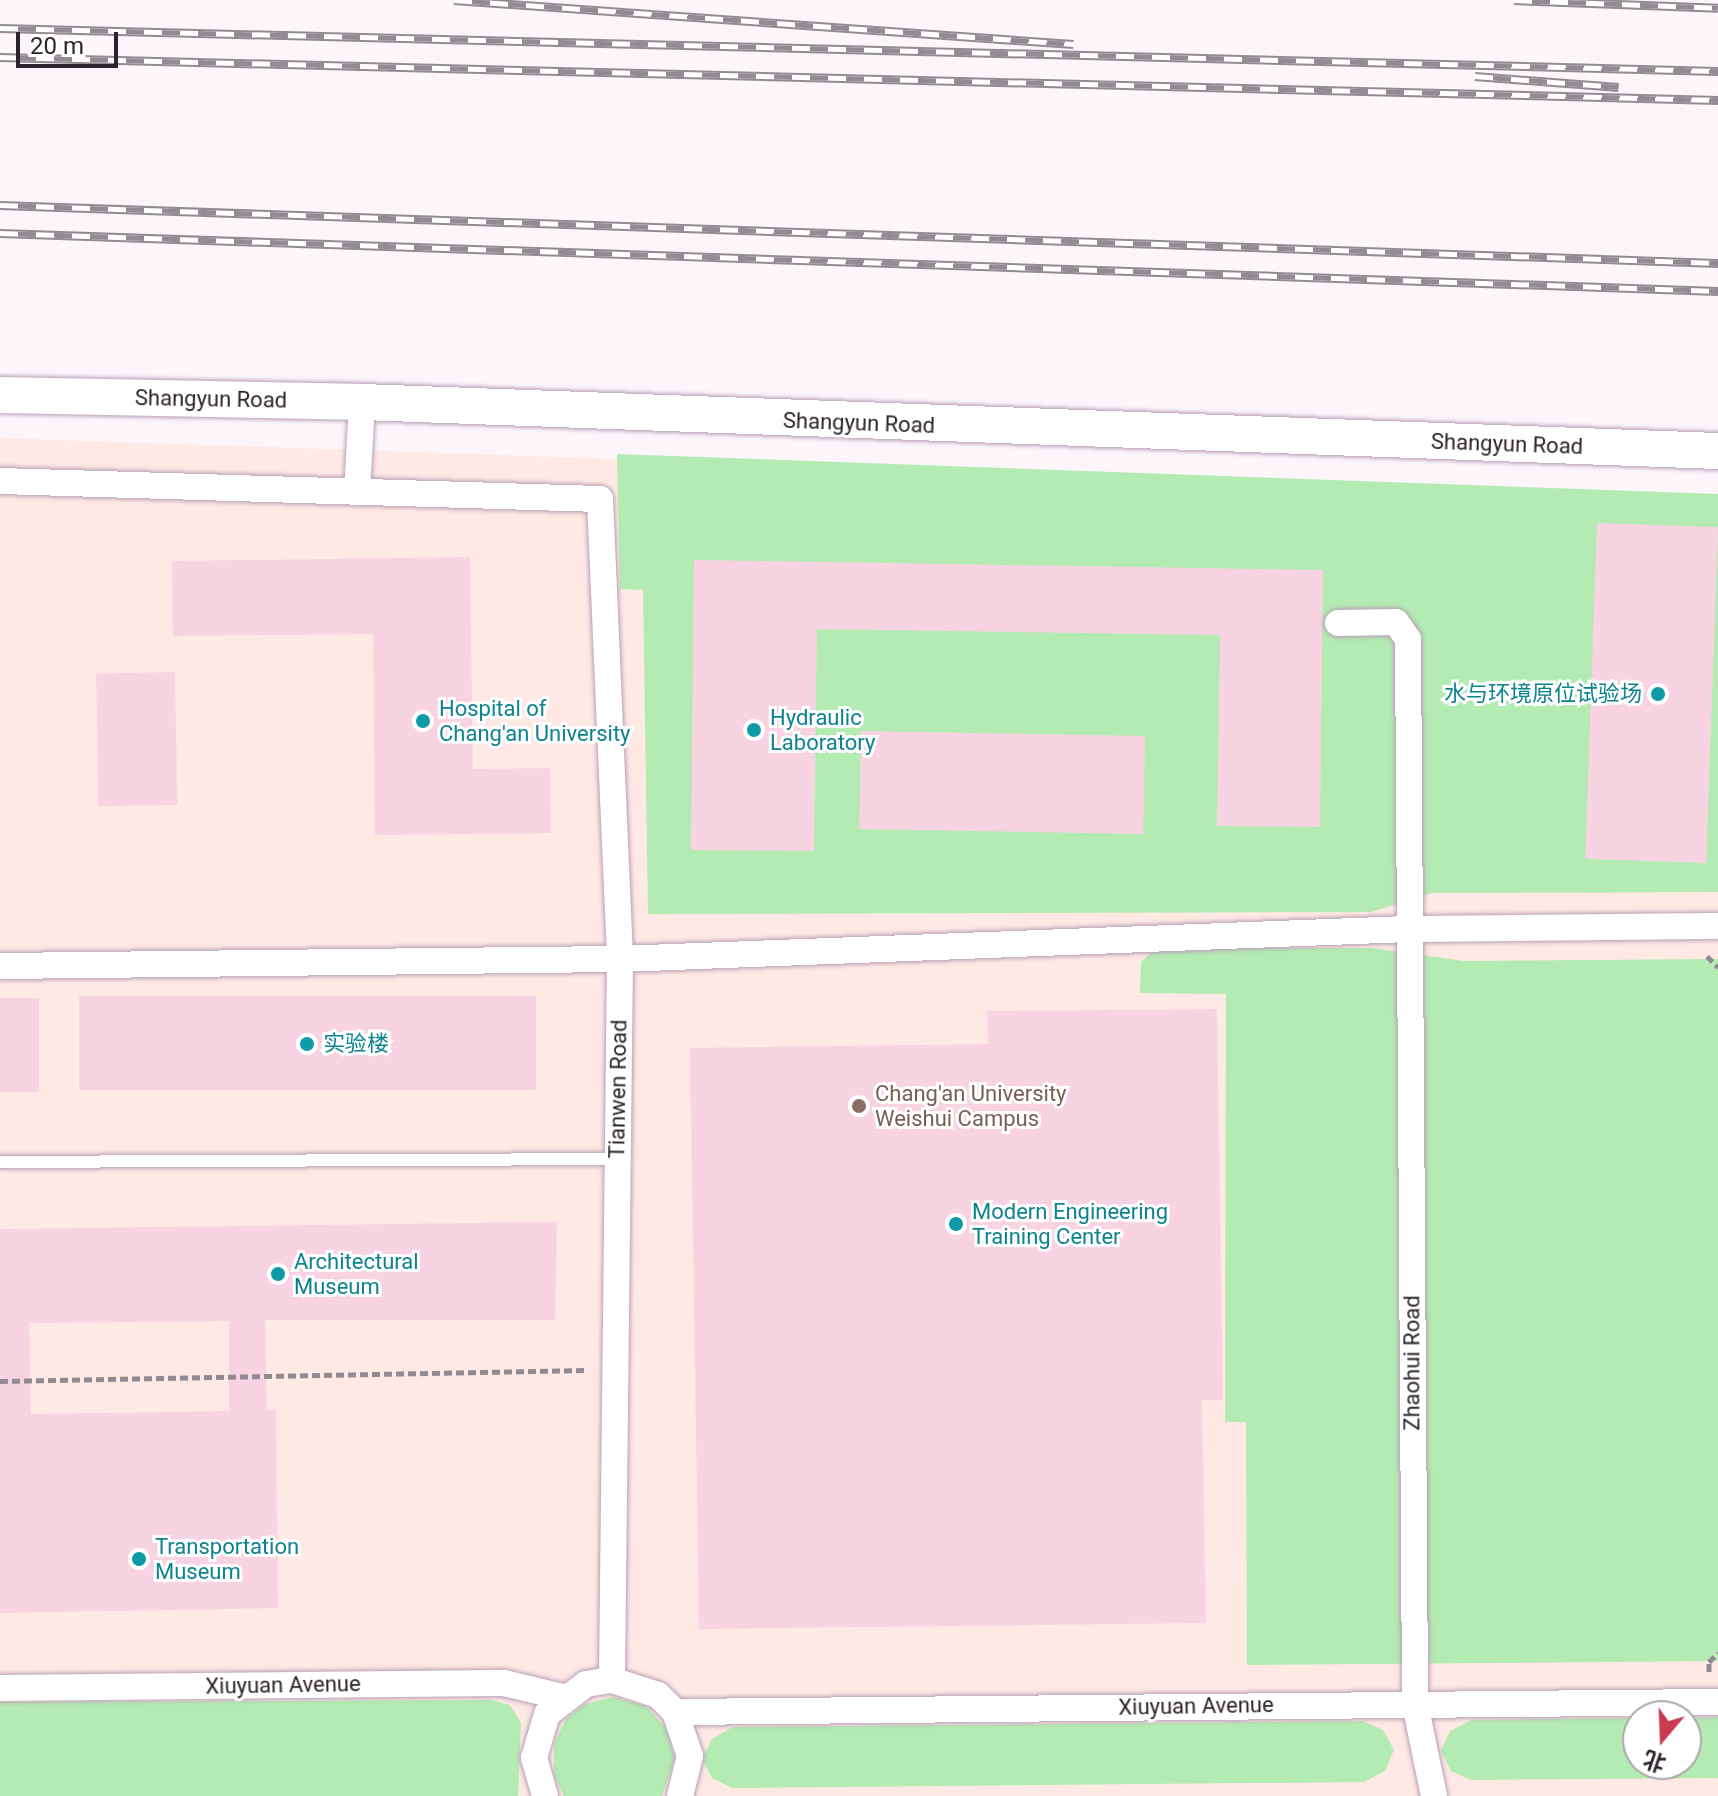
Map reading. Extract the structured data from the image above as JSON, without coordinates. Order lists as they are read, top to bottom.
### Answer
{
  "streets": {
    "street": [
      "Shangyun Road",
      "Tianwen Road",
      "Zhaohui Road",
      "Xiuyuan Avenue"
    ]
  },
  "crossings": [
    ["Zhaohui Road", "Xiuyuan Avenue"]
  ],
  "places": [
    "水与环境原位试验场",
    "Hospital of Chang'an University",
    "Hydraulic Laboratory",
    "实验楼",
    "Chang'an University Weishui Campus",
    "Modern Engineering Training Center",
    "Architectural Museum",
    "Transportation Museum"
  ],
  "scale_bar": "20 m",
  "north": "bottom"
}
